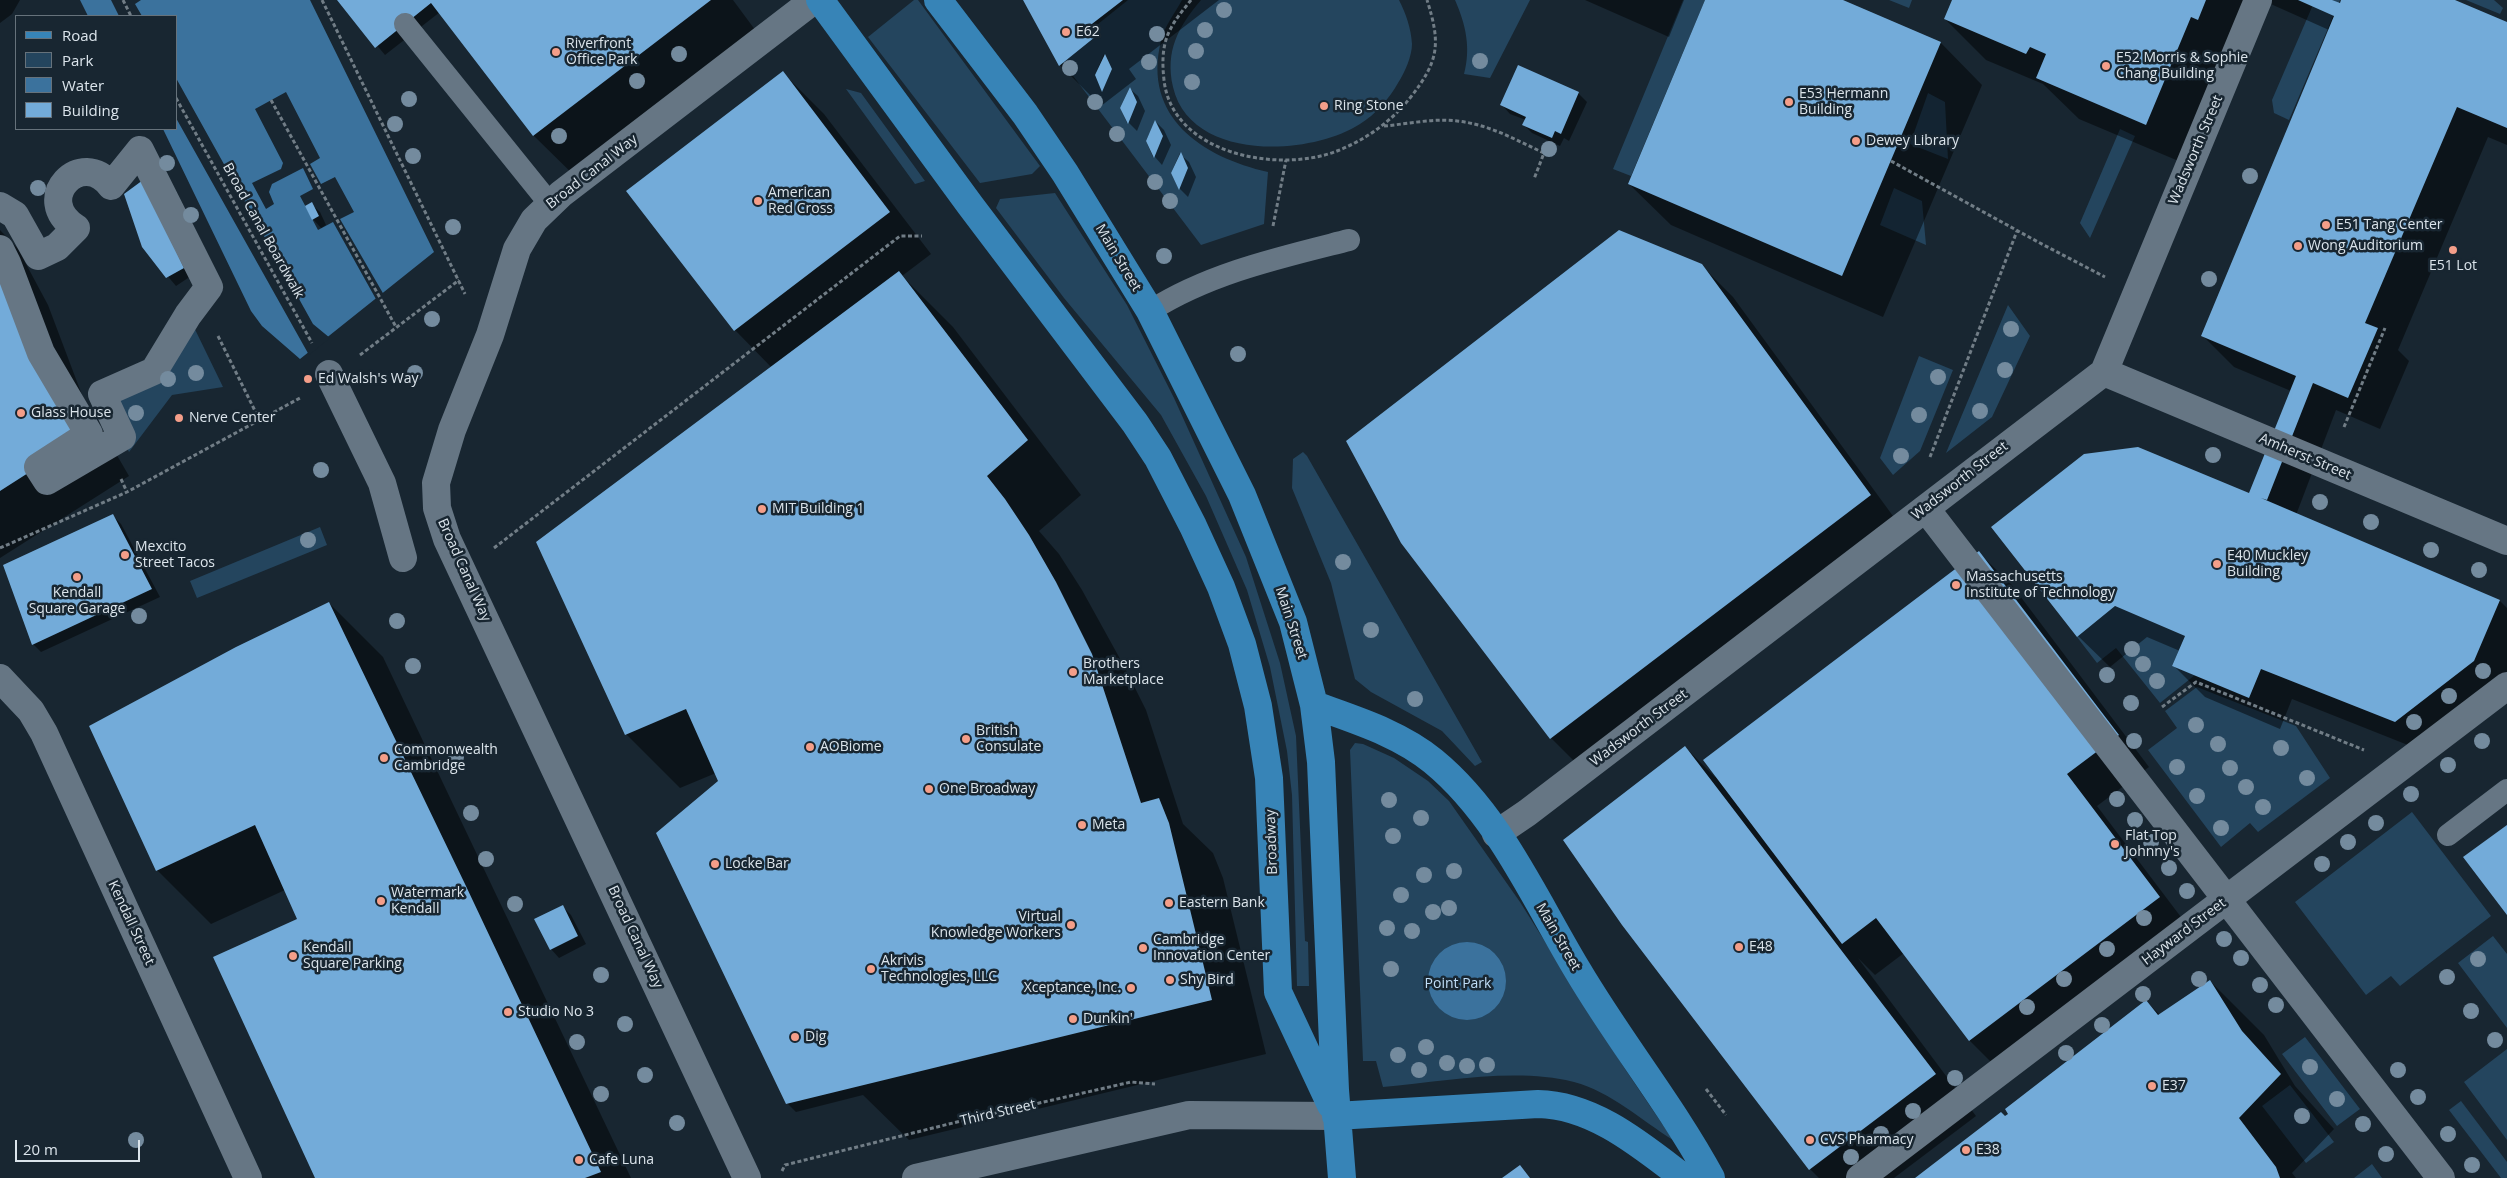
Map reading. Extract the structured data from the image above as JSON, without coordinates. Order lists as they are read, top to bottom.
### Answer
{
  "streets": {
    "main road": ["Main Street", "Broadway"],
    "street": [
      "Wadsworth Street",
      "Broad Canal Way",
      "Amherst Street",
      "Kendall Street",
      "Hayward Street"
    ],
    "path": ["Broad Canal Boardwalk", "Third Street"]
  },
  "crossings": [
    ["Wadsworth Street", "Main Street"],
    ["Wadsworth Street", "Amherst Street"],
    ["Main Street", "Broadway"]
  ],
  "parks": ["Point Park"],
  "places": [
    "E62",
    "Riverfront Office Park",
    "E52 Morris & Sophie Chang Building",
    "E53 Hermann Building",
    "Ring Stone",
    "Dewey Library",
    "American Red Cross",
    "E51 Tang Center",
    "Wong Auditorium",
    "E51 Lot",
    "Ed Walsh's Way",
    "Glass House",
    "Nerve Center",
    "MIT Building 1",
    "Mexcito Street Tacos",
    "E40 Muckley Building",
    "Kendall Square Garage",
    "Massachusetts Institute of Technology",
    "Brothers Marketplace",
    "British Consulate",
    "AOBiome",
    "Commonwealth Cambridge",
    "One Broadway",
    "Meta",
    "Flat Top Johnny's",
    "Locke Bar",
    "Watermark Kendall",
    "Eastern Bank",
    "Virtual Knowledge Workers",
    "E48",
    "Cambridge Innovation Center",
    "Kendall Square Parking",
    "Akrivis Technologies, LLC",
    "Shy Bird",
    "Xceptance, Inc.",
    "Studio No 3",
    "Dunkin'",
    "Dig",
    "E37",
    "CVS Pharmacy",
    "E38",
    "Cafe Luna"
  ],
  "legend": [
    "Road",
    "Park",
    "Water",
    "Building"
  ],
  "scale_bar": "20 m"
}
